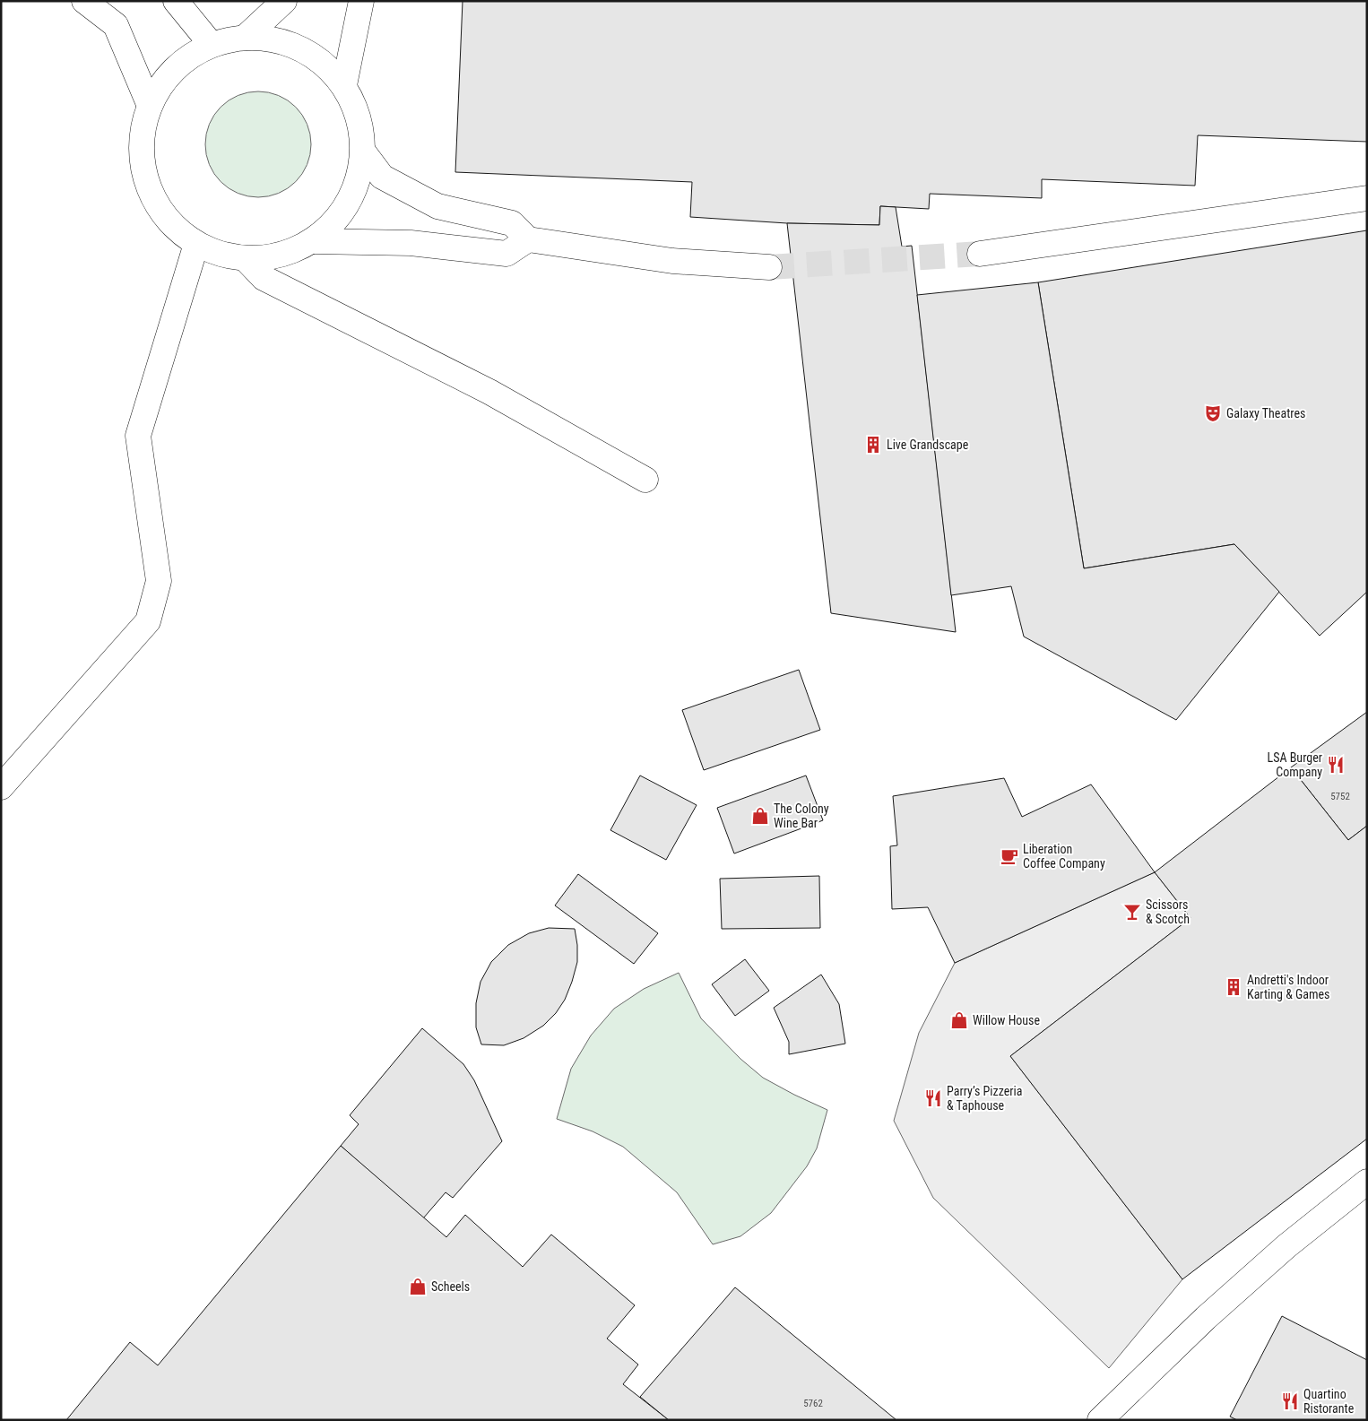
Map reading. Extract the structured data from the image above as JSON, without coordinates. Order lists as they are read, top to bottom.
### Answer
{
  "places": {
    "theatre": ["Galaxy Theatres"],
    "building": ["Live Grandscape", "Andretti's Indoor Karting & Games"],
    "restaurant": ["LSA Burger Company", "Parry’s Pizzeria & Taphouse", "Quartino Ristorante"],
    "shop": ["The Colony Wine Bar", "Willow House", "Scheels"],
    "cafe": ["Liberation Coffee Company"],
    "bar": ["Scissors & Scotch"]
  },
  "house_numbers": ["5752", "5762"]
}
